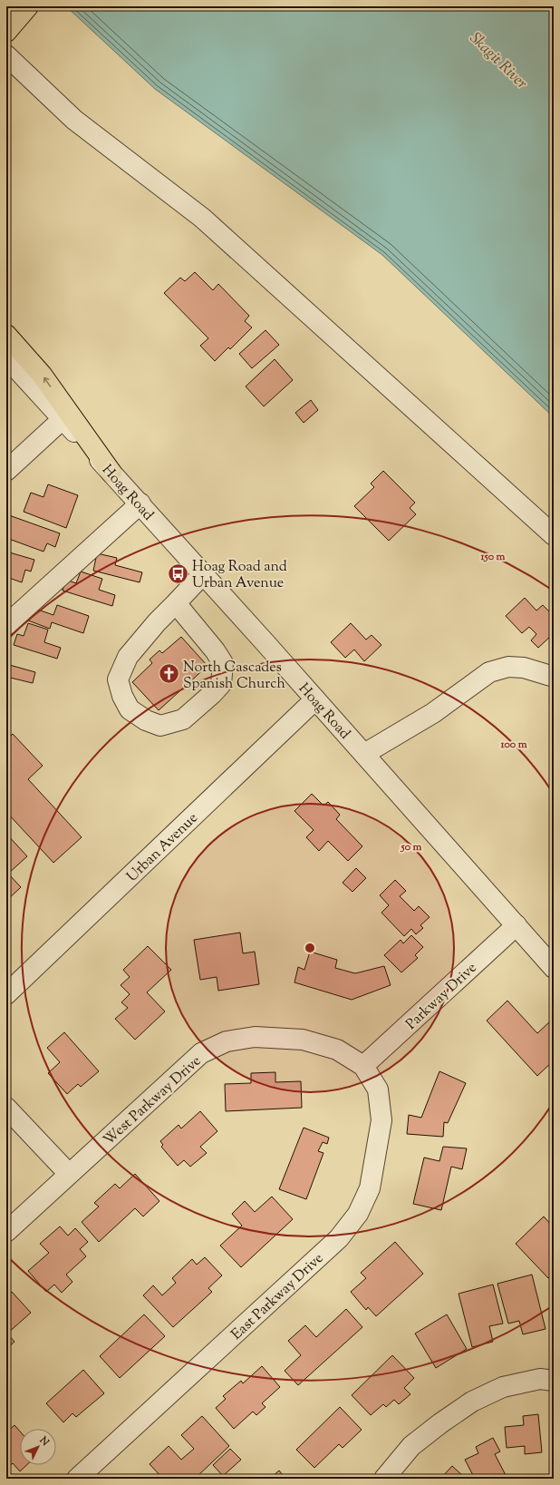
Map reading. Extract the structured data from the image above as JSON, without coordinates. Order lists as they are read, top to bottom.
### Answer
{
  "streets": {
    "street": [
      "Hoag Road",
      "Urban Avenue",
      "Parkway Drive",
      "West Parkway Drive",
      "East Parkway Drive"
    ]
  },
  "crossings": [
    ["Hoag Road", "Urban Avenue"],
    ["Hoag Road", "Parkway Drive"],
    ["Parkway Drive", "West Parkway Drive"],
    ["Parkway Drive", "East Parkway Drive"],
    ["West Parkway Drive", "East Parkway Drive"]
  ],
  "water": ["Skagit River"],
  "places": {
    "bus stop": ["Hoag Road and Urban Avenue"],
    "church": ["North Cascades Spanish Church"]
  },
  "north": "top right",
  "rings": ["150 m", "100 m", "50 m"]
}
